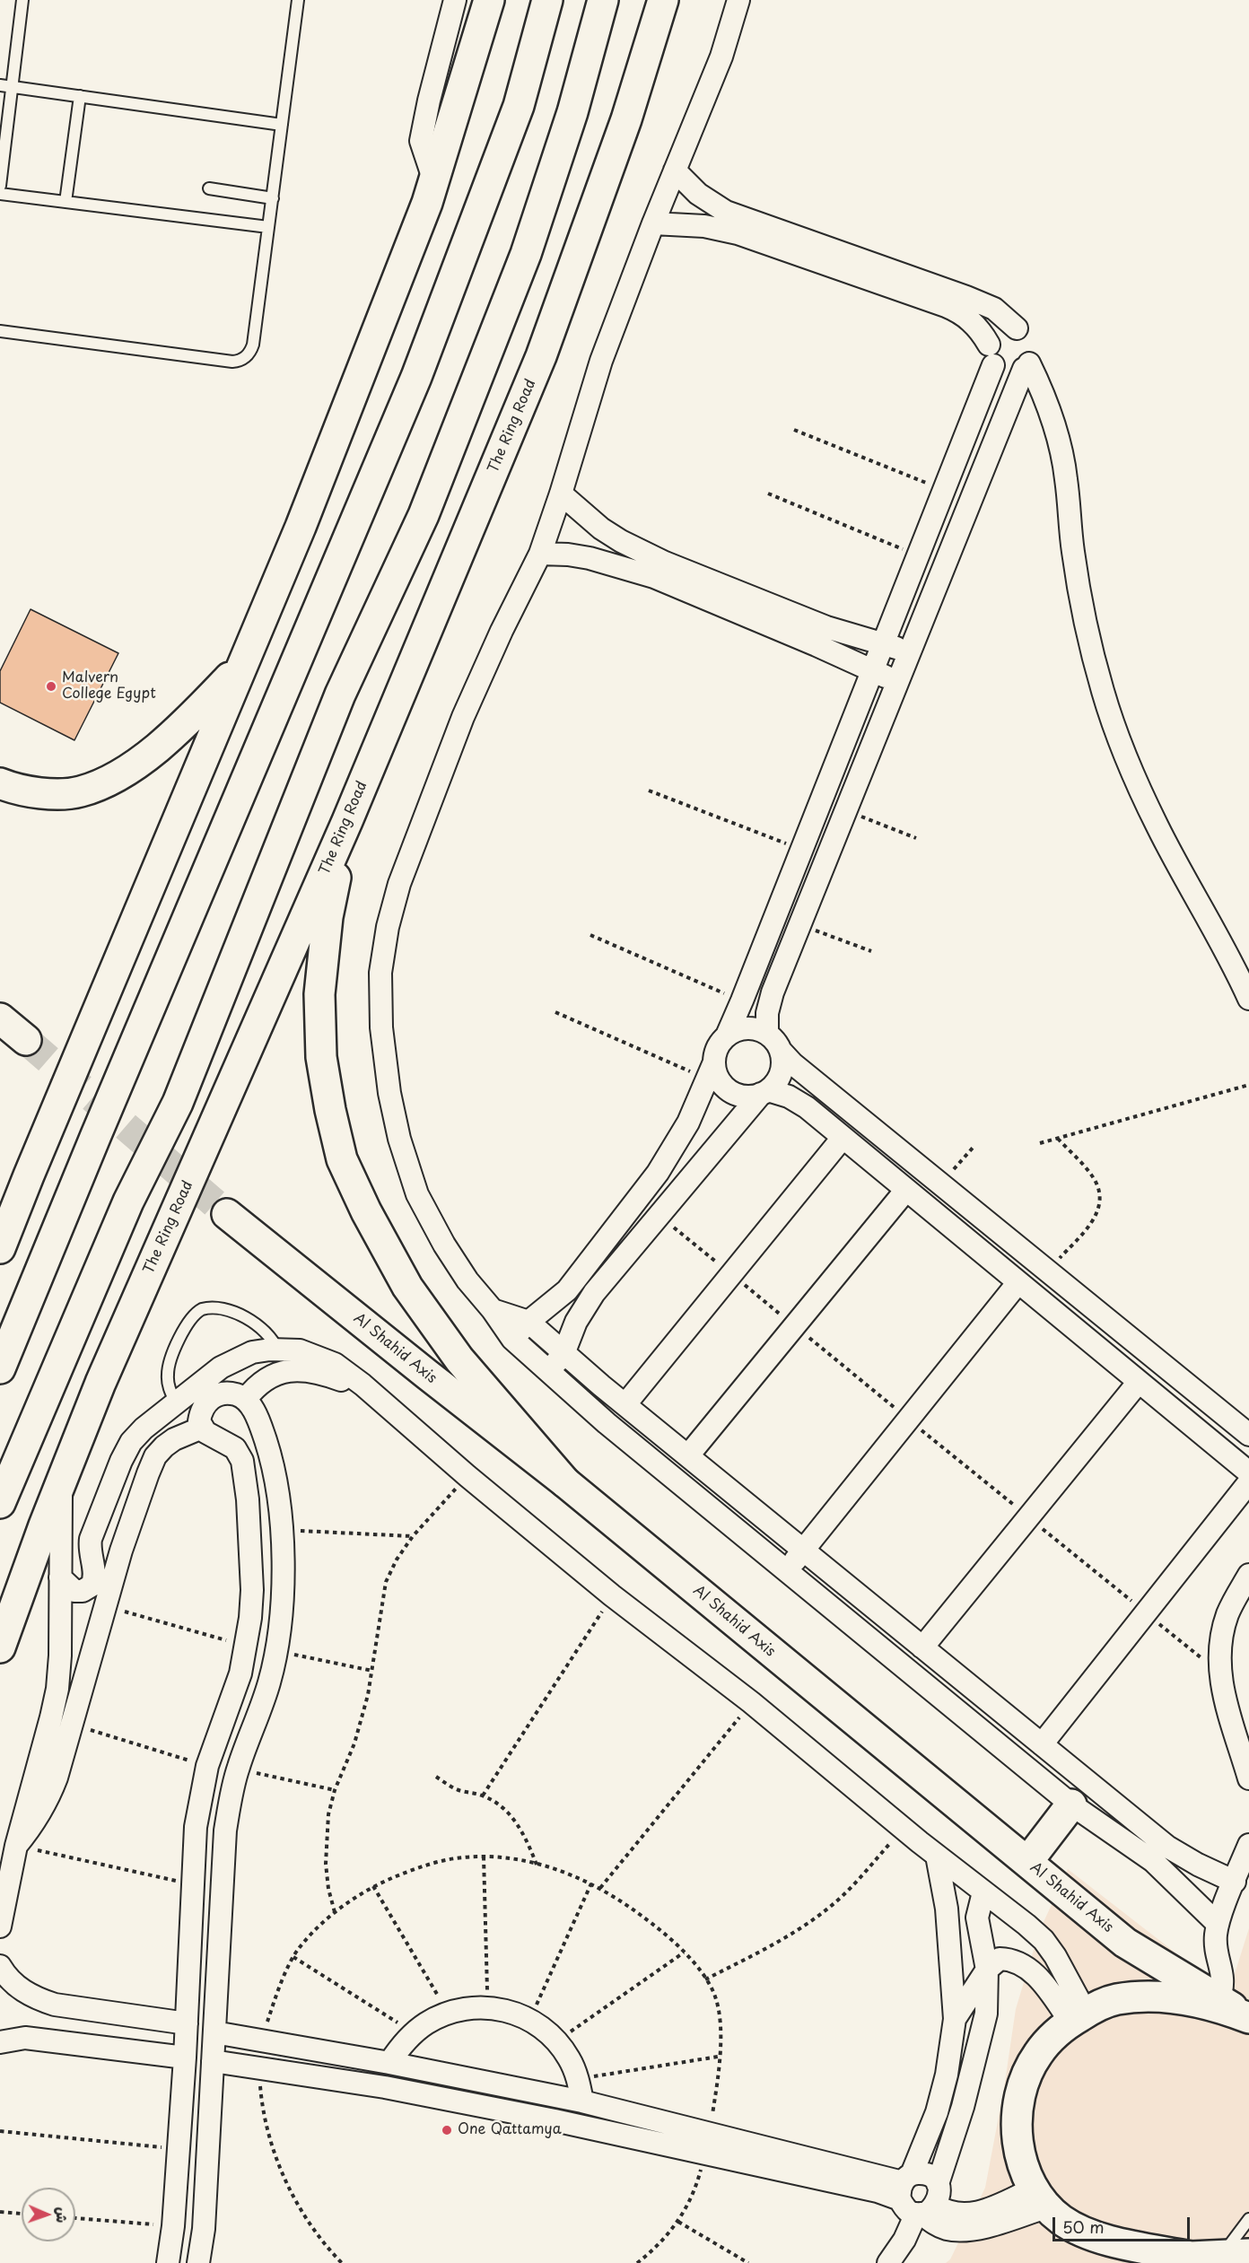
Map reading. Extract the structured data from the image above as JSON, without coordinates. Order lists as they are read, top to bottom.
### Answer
{
  "streets": {
    "main road": ["The Ring Road", "Al Shahid Axis"]
  },
  "places": ["Malvern College Egypt", "One Qattamya"],
  "scale_bar": "50 m",
  "north": "right"
}
